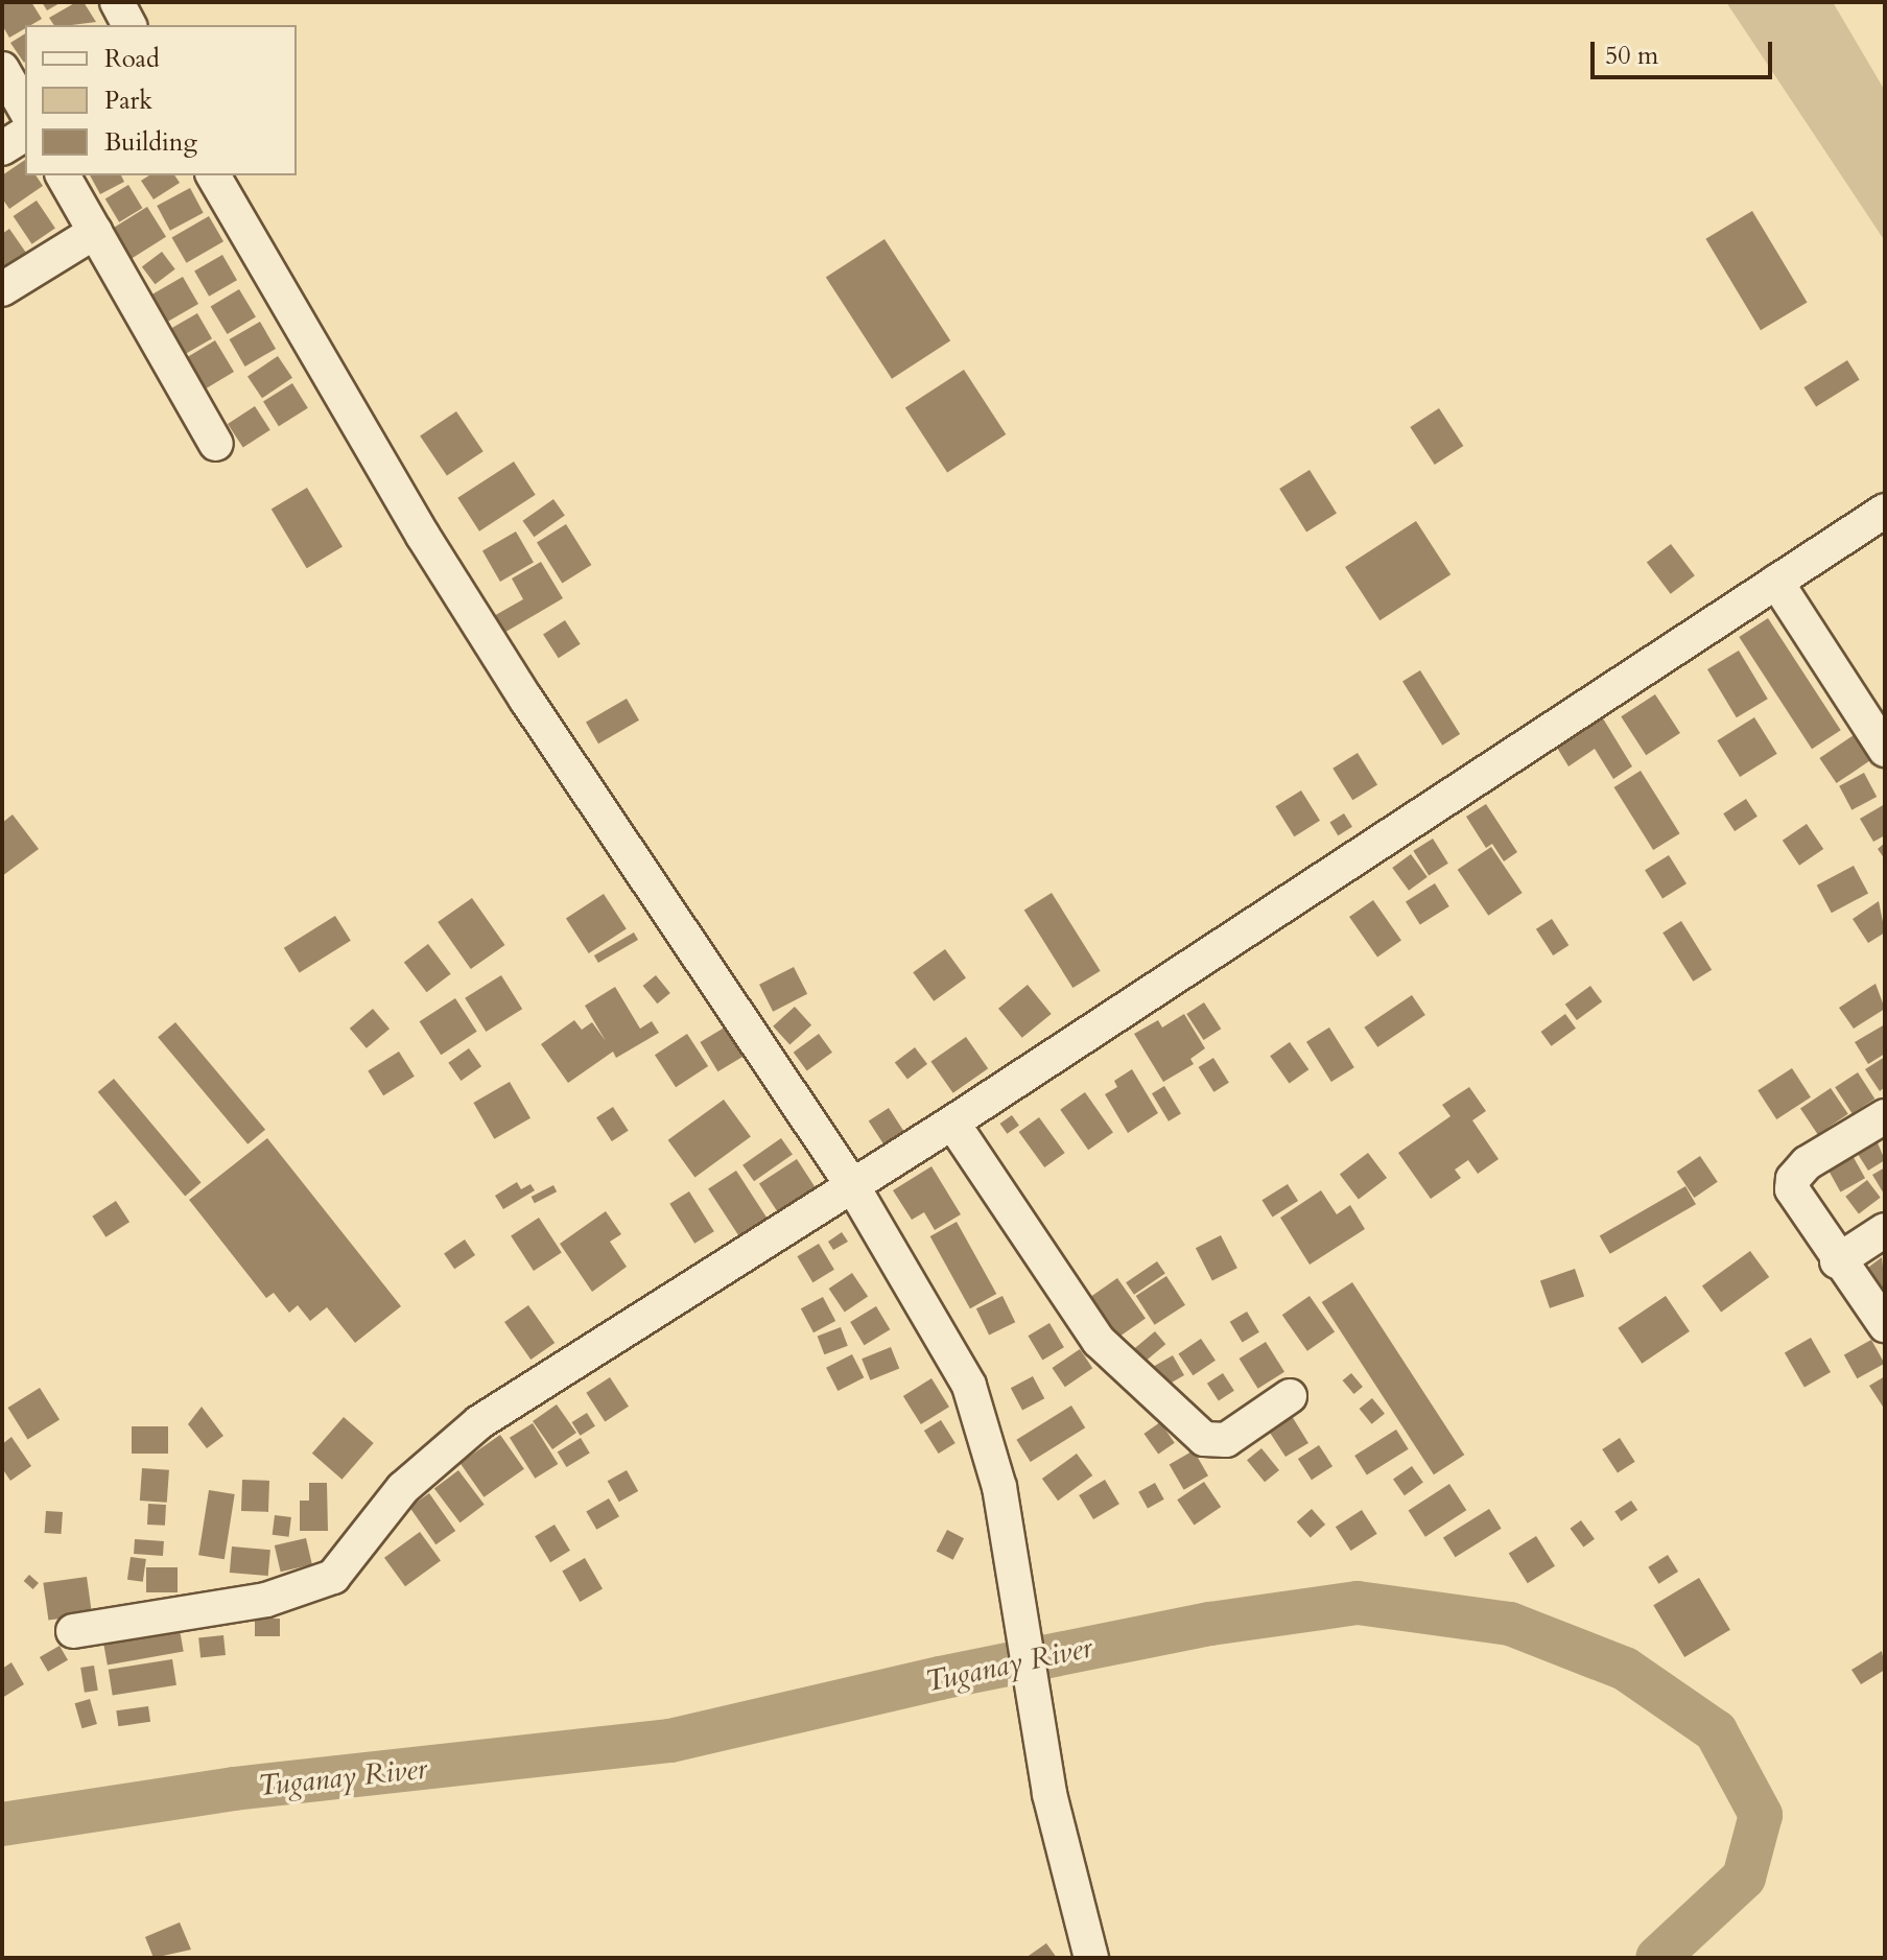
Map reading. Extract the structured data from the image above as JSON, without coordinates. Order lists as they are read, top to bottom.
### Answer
{
  "water": ["Tuganay River"],
  "legend": ["Road", "Park", "Building"],
  "scale_bar": "50 m"
}
